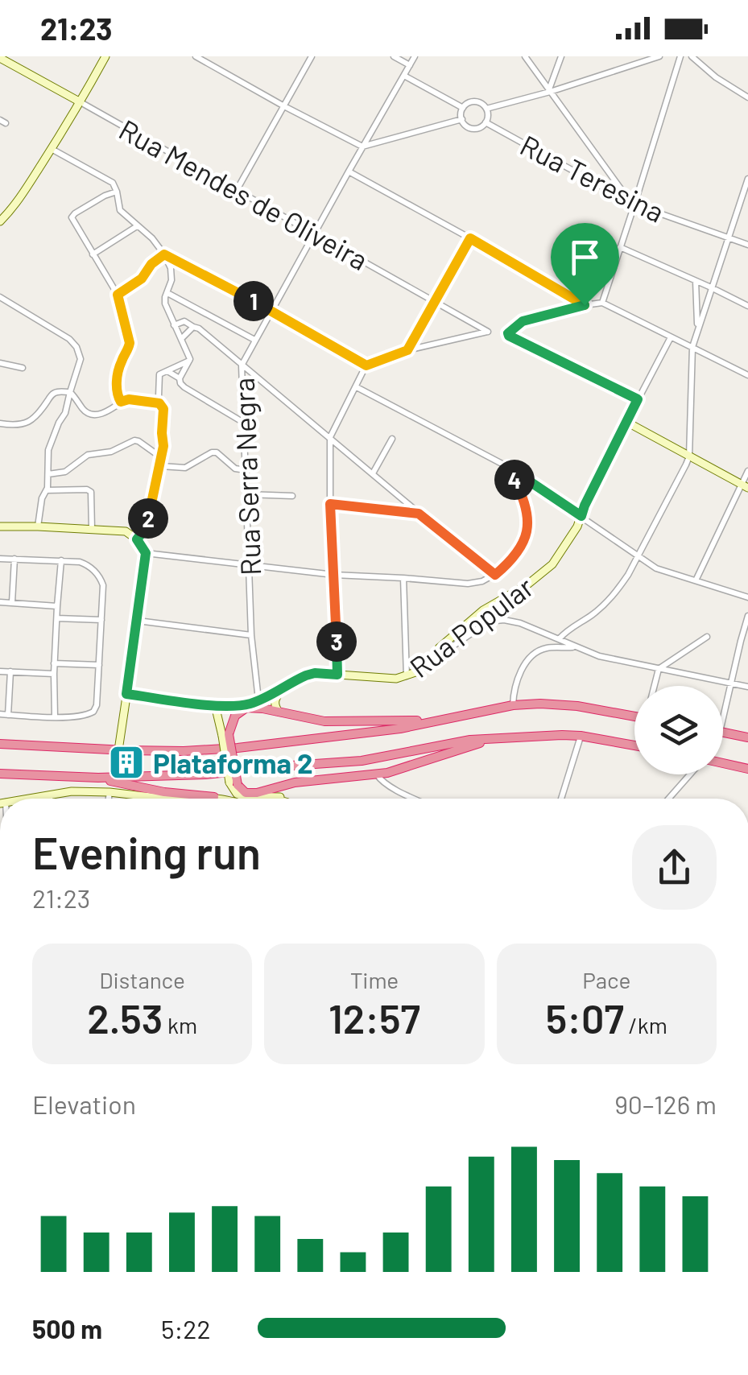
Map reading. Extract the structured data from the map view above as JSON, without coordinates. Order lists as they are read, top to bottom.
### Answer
{
  "streets": {
    "street": [
      "Rua Teresina",
      "Rua Mendes de Oliveira",
      "Rua Serra Negra",
      "Rua Popular"
    ]
  },
  "crossings": [
    ["Rua Mendes de Oliveira", "Rua Serra Negra"],
    ["Rua Serra Negra", "Rua Popular"]
  ],
  "places": {
    "building": ["Plataforma 2"]
  },
  "page": {
    "status": "21:23",
    "pins": [
      "1",
      "4",
      "2",
      "3"
    ],
    "heading": ["Evening run", "21:23"],
    "stats": [
      ["Distance", "2.53 km"],
      ["Time", "12:57"],
      ["Pace", "5:07 /km"]
    ],
    "chart": ["Elevation", "90–126 m"],
    "list": [
      {
        "name": "500 m",
        "note": "5:22"
      }
    ]
  }
}
